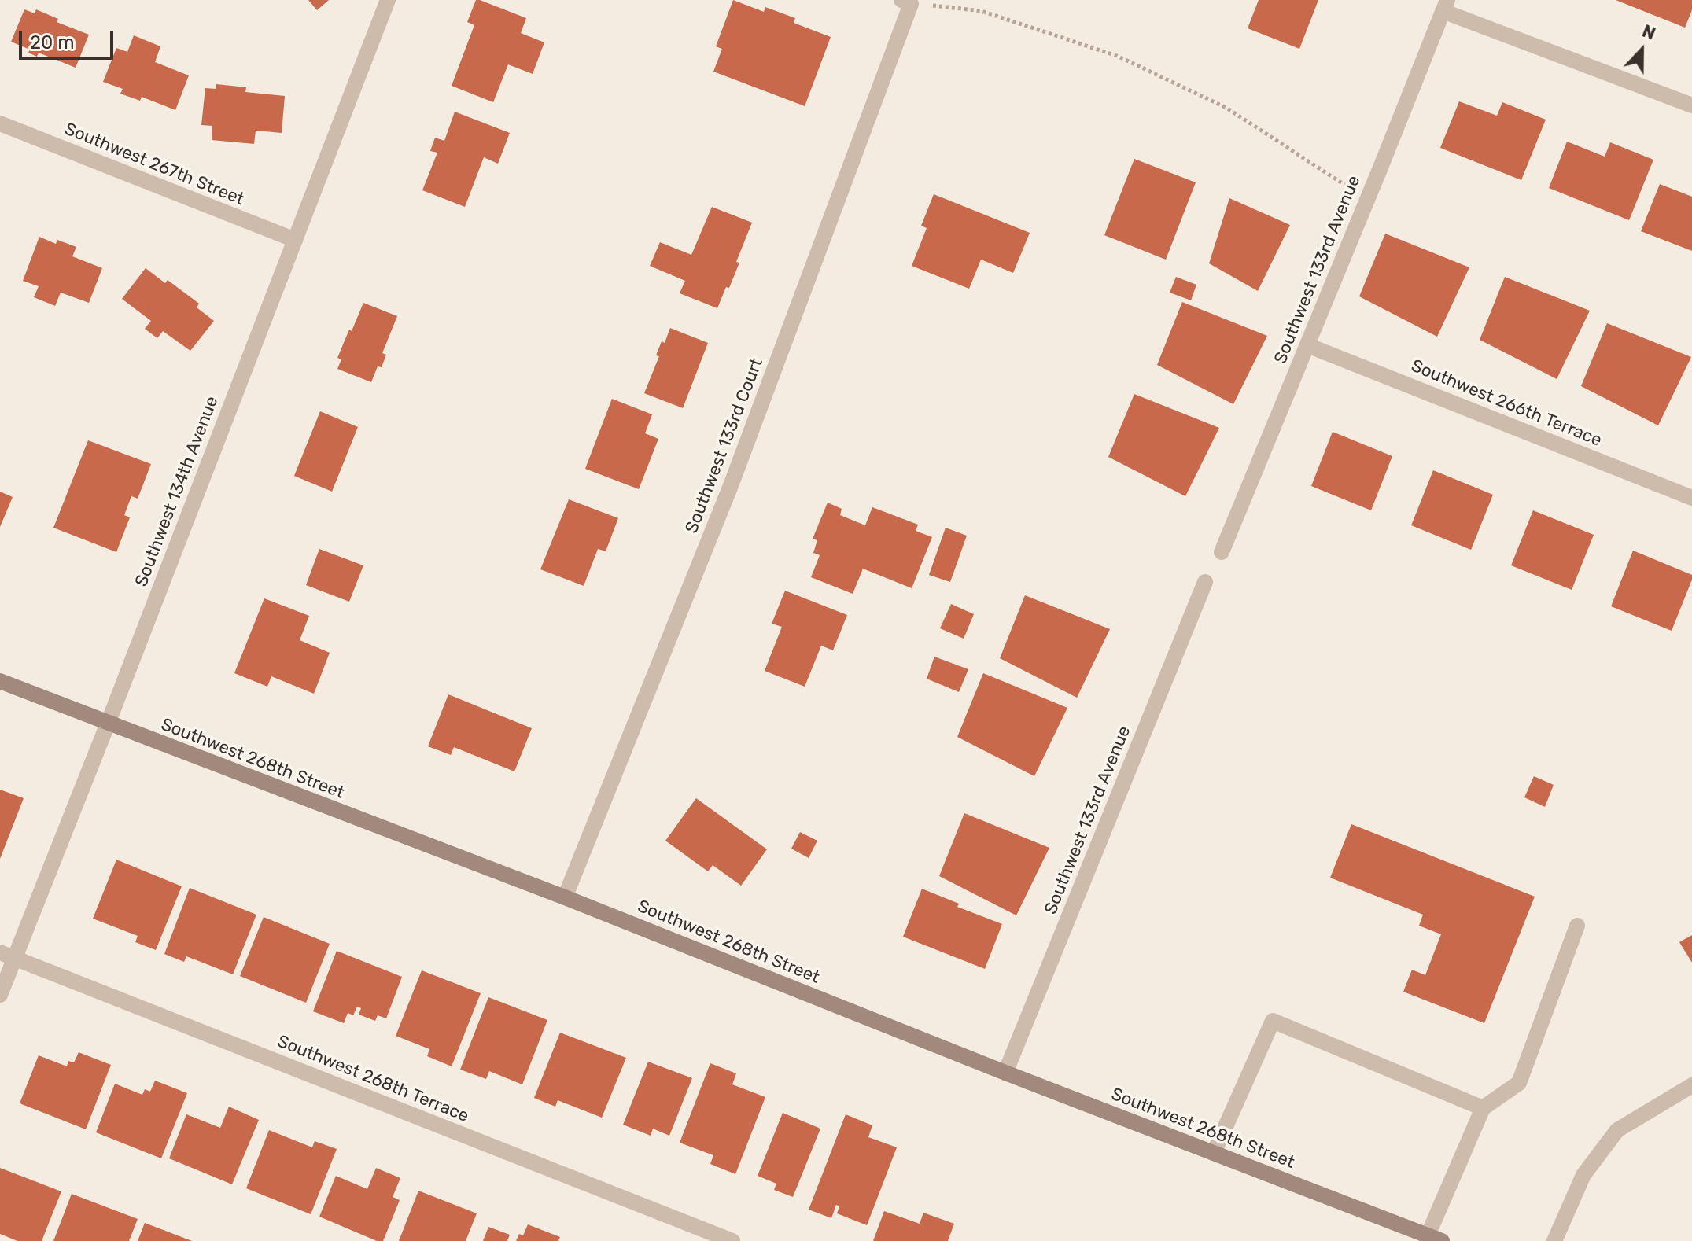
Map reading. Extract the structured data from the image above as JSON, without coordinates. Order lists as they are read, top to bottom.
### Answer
{
  "streets": {
    "main road": ["Southwest 268th Street"],
    "street": [
      "Southwest 267th Street",
      "Southwest 133rd Avenue",
      "Southwest 266th Terrace",
      "Southwest 133rd Court",
      "Southwest 134th Avenue",
      "Southwest 268th Terrace"
    ]
  },
  "crossings": [
    ["Southwest 267th Street", "Southwest 134th Avenue"],
    ["Southwest 133rd Avenue", "Southwest 266th Terrace"],
    ["Southwest 133rd Avenue", "Southwest 268th Street"],
    ["Southwest 133rd Court", "Southwest 268th Street"],
    ["Southwest 134th Avenue", "Southwest 268th Street"],
    ["Southwest 134th Avenue", "Southwest 268th Terrace"]
  ],
  "scale_bar": "20 m",
  "north": "top"
}
